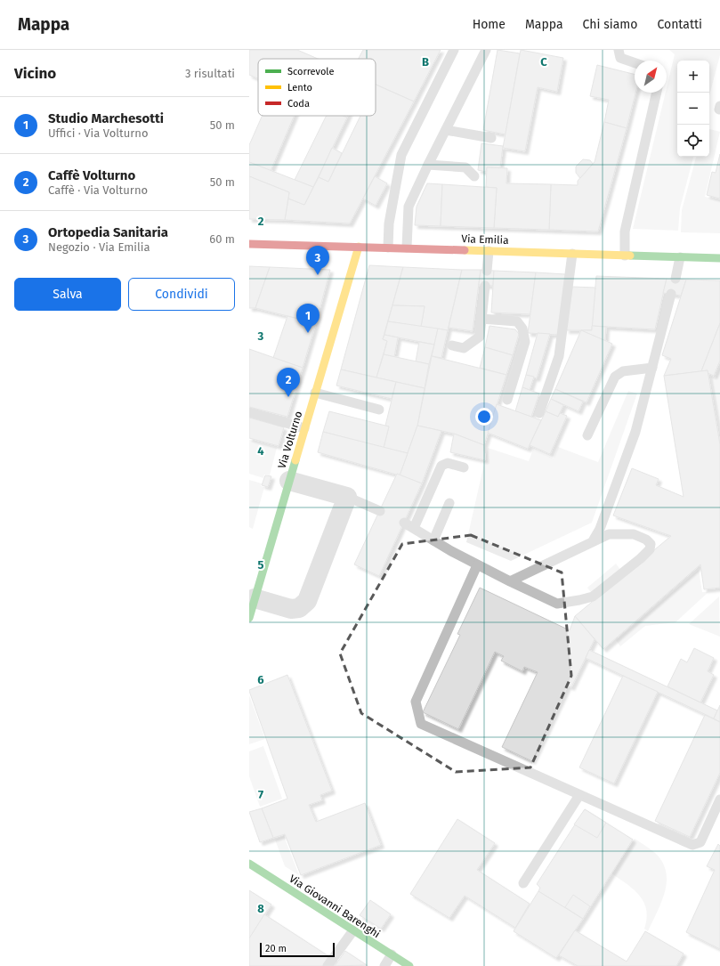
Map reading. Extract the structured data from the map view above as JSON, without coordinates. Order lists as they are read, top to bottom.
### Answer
{
  "streets": {
    "street": ["Via Emilia", "Via Volturno", "Via Giovanni Barenghi"]
  },
  "crossings": [
    ["Via Emilia", "Via Volturno"]
  ],
  "legend": ["Scorrevole", "Lento", "Coda"],
  "scale_bar": "20 m",
  "north": "top right",
  "page": {
    "header": "Mappa",
    "nav": [
      "Home",
      "Mappa",
      "Chi siamo",
      "Contatti"
    ],
    "heading": ["Vicino", "3 risultati"],
    "map_buttons": ["+", "−"],
    "list": [
      {
        "mark": "1",
        "name": "Studio Marchesotti",
        "note": "Uffici · Via Volturno",
        "value": "50 m"
      },
      {
        "mark": "2",
        "name": "Caffè Volturno",
        "note": "Caffè · Via Volturno",
        "value": "50 m"
      },
      {
        "mark": "3",
        "name": "Ortopedia Sanitaria",
        "note": "Negozio · Via Emilia",
        "value": "60 m"
      }
    ],
    "pins": ["3", "1", "2"],
    "buttons": ["Salva", "Condividi"],
    "scale": "20 m"
  },
  "grid": {
    "columns": ["B", "C"],
    "rows": [
      "2",
      "3",
      "4",
      "5",
      "6",
      "7",
      "8"
    ]
  }
}
